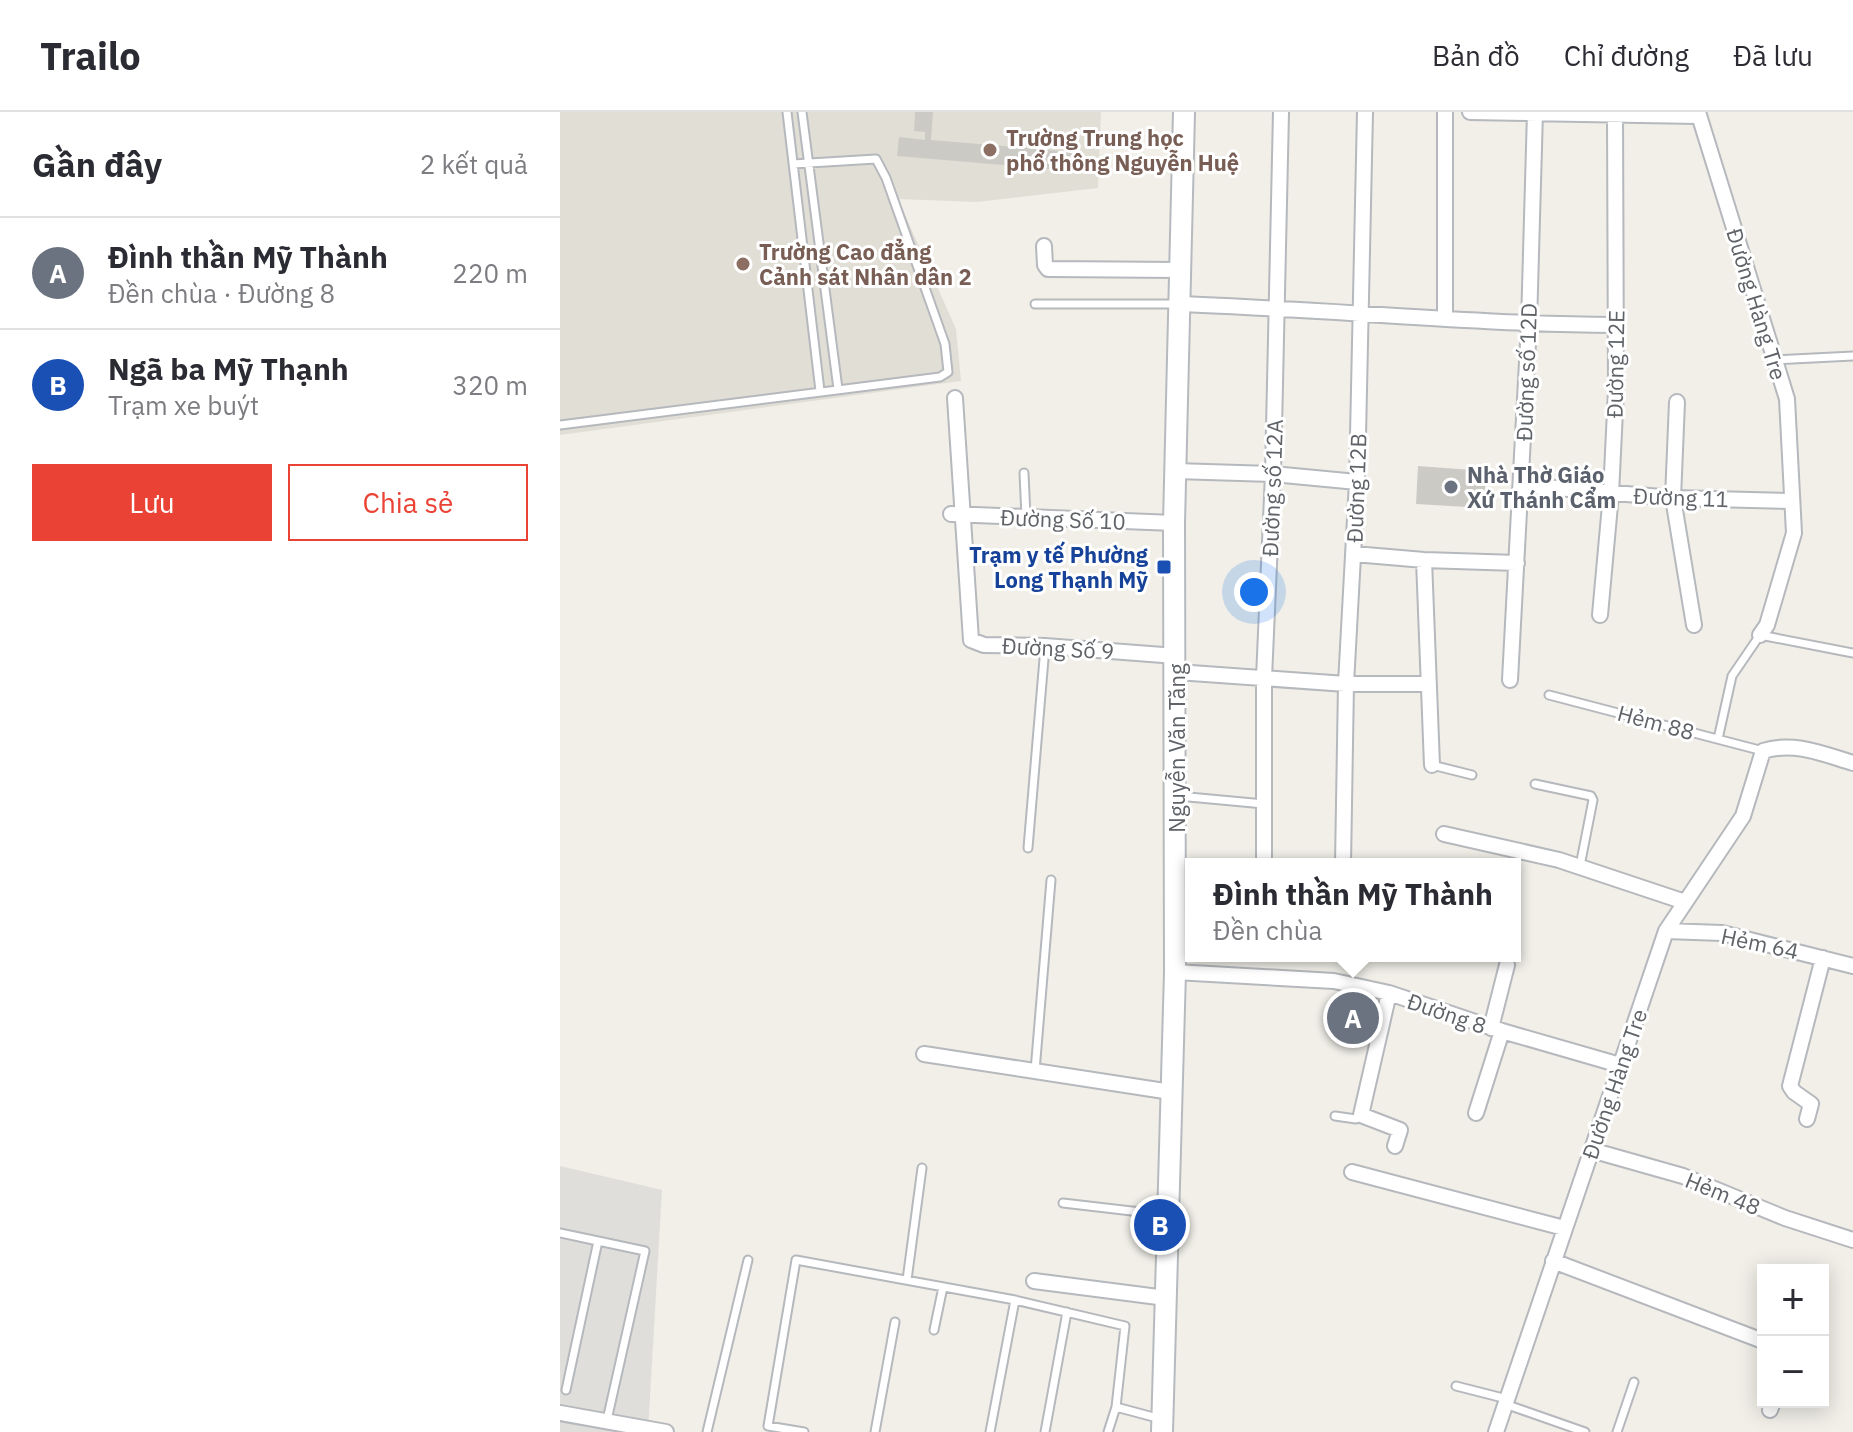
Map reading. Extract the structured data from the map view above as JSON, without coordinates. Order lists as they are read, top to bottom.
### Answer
{
  "streets": {
    "main road": ["Nguyễn Văn Tăng"],
    "street": [
      "Đường Hàng Tre",
      "Đường 12E",
      "Đường số 12D",
      "Đường số 12A",
      "Đường 12B",
      "Đường 11",
      "Đường Số 10",
      "Đường Số 9",
      "Hẻm 64",
      "Đường 8",
      "Hẻm 48"
    ],
    "lane": ["Hẻm 88"]
  },
  "crossings": [
    ["Đường Hàng Tre", "Đường 11"],
    ["Đường Hàng Tre", "Hẻm 88"],
    ["Đường Hàng Tre", "Hẻm 64"],
    ["Đường Hàng Tre", "Đường 8"],
    ["Đường Hàng Tre", "Hẻm 48"],
    ["Đường 12E", "Đường 11"],
    ["Đường số 12D", "Đường 11"],
    ["Đường số 12A", "Đường Số 9"],
    ["Đường 12B", "Đường Số 9"],
    ["Đường Số 10", "Đường Số 9"],
    ["Đường Số 10", "Nguyễn Văn Tăng"],
    ["Đường Số 9", "Nguyễn Văn Tăng"],
    ["Nguyễn Văn Tăng", "Đường 8"]
  ],
  "places": {
    "other": ["Trường Trung học phổ thông Nguyễn Huệ", "Trường Cao đẳng Cảnh sát Nhân dân 2", "Nhà Thờ Giáo Xứ Thánh Cẩm"],
    "transit": ["Trạm y tế Phường Long Thạnh Mỹ"]
  },
  "page": {
    "header": "Trailo",
    "nav": ["Bản đồ", "Chỉ đường", "Đã lưu"],
    "heading": ["Gần đây", "2 kết quả"],
    "list": [
      {
        "mark": "A",
        "name": "Đình thần Mỹ Thành",
        "note": "Đền chùa · Đường 8",
        "value": "220 m"
      },
      {
        "mark": "B",
        "name": "Ngã ba Mỹ Thạnh",
        "note": "Trạm xe buýt",
        "value": "320 m"
      }
    ],
    "buttons": ["Lưu", "Chia sẻ"],
    "popup": ["Đình thần Mỹ Thành", "Đền chùa"],
    "pins": ["A", "B"],
    "map_buttons": ["+", "−"]
  }
}
